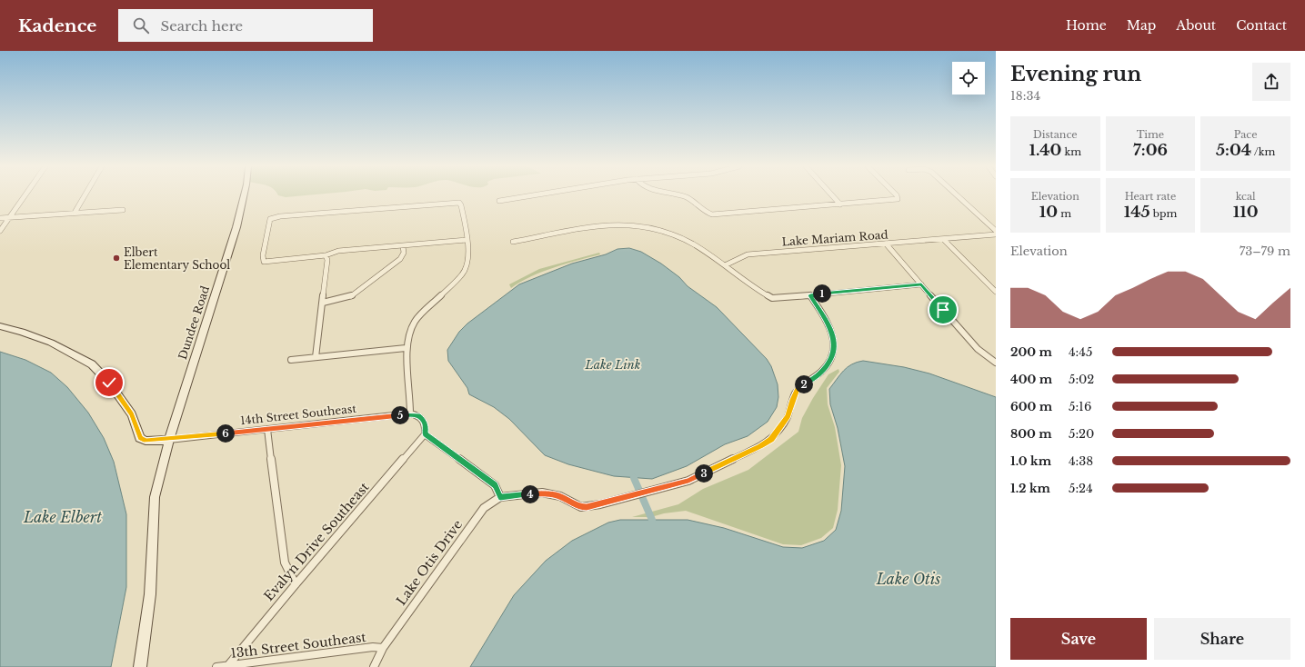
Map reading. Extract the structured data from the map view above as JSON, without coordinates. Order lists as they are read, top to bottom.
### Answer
{
  "streets": {
    "main road": ["Dundee Road", "14th Street Southeast"],
    "street": [
      "Lake Mariam Road",
      "Evalyn Drive Southeast",
      "Lake Otis Drive",
      "13th Street Southeast"
    ]
  },
  "crossings": [
    ["Dundee Road", "14th Street Southeast"],
    ["Evalyn Drive Southeast", "13th Street Southeast"],
    ["Lake Otis Drive", "13th Street Southeast"]
  ],
  "water": ["Lake Link", "Lake Elbert", "Lake Otis"],
  "places": ["Elbert Elementary School"],
  "page": {
    "header": "Kadence",
    "search": "Search here",
    "nav": [
      "Home",
      "Map",
      "About",
      "Contact"
    ],
    "heading": ["Evening run", "18:34"],
    "stats": [
      ["Distance", "1.40 km"],
      ["Time", "7:06"],
      ["Pace", "5:04 /km"],
      ["Elevation", "10 m"],
      ["Heart rate", "145 bpm"],
      ["kcal", "110"]
    ],
    "chart": ["Elevation", "73–79 m"],
    "pins": [
      "1",
      "2",
      "5",
      "6",
      "3",
      "4"
    ],
    "list": [
      {
        "name": "200 m",
        "note": "4:45"
      },
      {
        "name": "400 m",
        "note": "5:02"
      },
      {
        "name": "600 m",
        "note": "5:16"
      },
      {
        "name": "800 m",
        "note": "5:20"
      },
      {
        "name": "1.0 km",
        "note": "4:38"
      },
      {
        "name": "1.2 km",
        "note": "5:24"
      }
    ],
    "buttons": ["Save", "Share"]
  }
}
